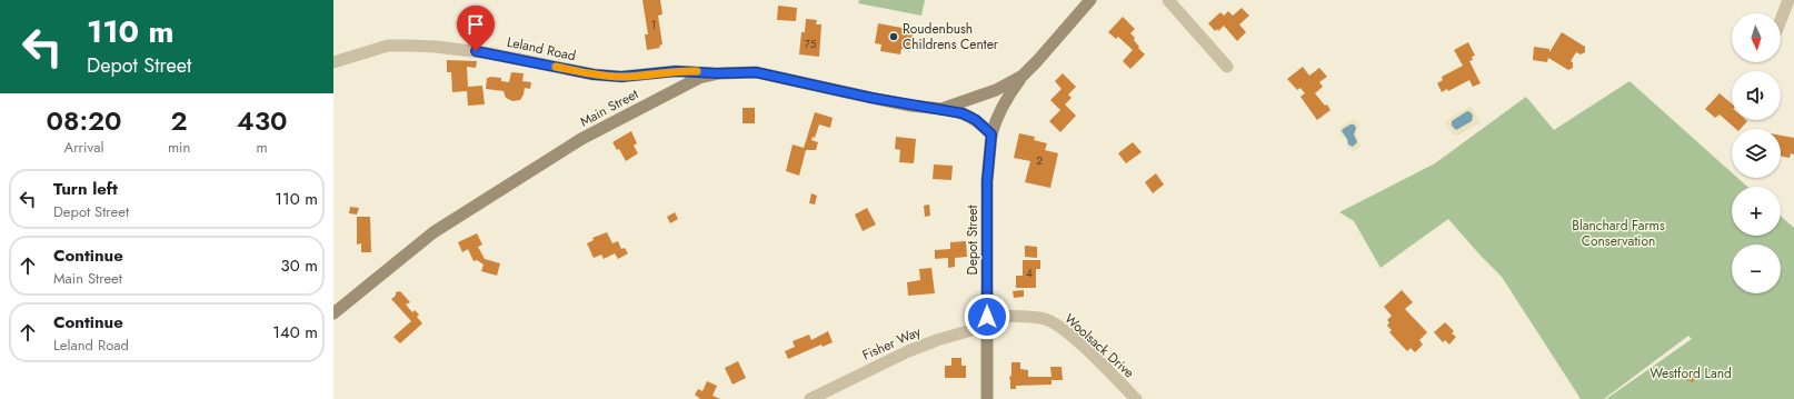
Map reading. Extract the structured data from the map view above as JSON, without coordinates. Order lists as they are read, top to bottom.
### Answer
{
  "streets": {
    "main road": ["Main Street", "Depot Street"],
    "street": ["Leland Road", "Fisher Way", "Woolsack Drive"]
  },
  "crossings": [
    ["Leland Road", "Main Street"],
    ["Main Street", "Depot Street"],
    ["Depot Street", "Fisher Way"],
    ["Depot Street", "Woolsack Drive"],
    ["Fisher Way", "Woolsack Drive"]
  ],
  "parks": ["Blanchard Farms Conservation", "Westford Land"],
  "places": ["Roudenbush Childrens Center"],
  "house_numbers": [
    "1",
    "75",
    "2",
    "4"
  ],
  "north": "bottom",
  "page": {
    "turn": ["110 m", "Depot Street"],
    "map_buttons": ["+", "−"],
    "eta": [
      "08:20",
      "Arrival",
      "2",
      "min",
      "430",
      "m"
    ],
    "list": [
      {
        "name": "Turn left",
        "note": "Depot Street",
        "value": "110 m"
      },
      {
        "name": "Continue",
        "note": "Main Street",
        "value": "30 m"
      },
      {
        "name": "Continue",
        "note": "Leland Road",
        "value": "140 m"
      }
    ]
  }
}
